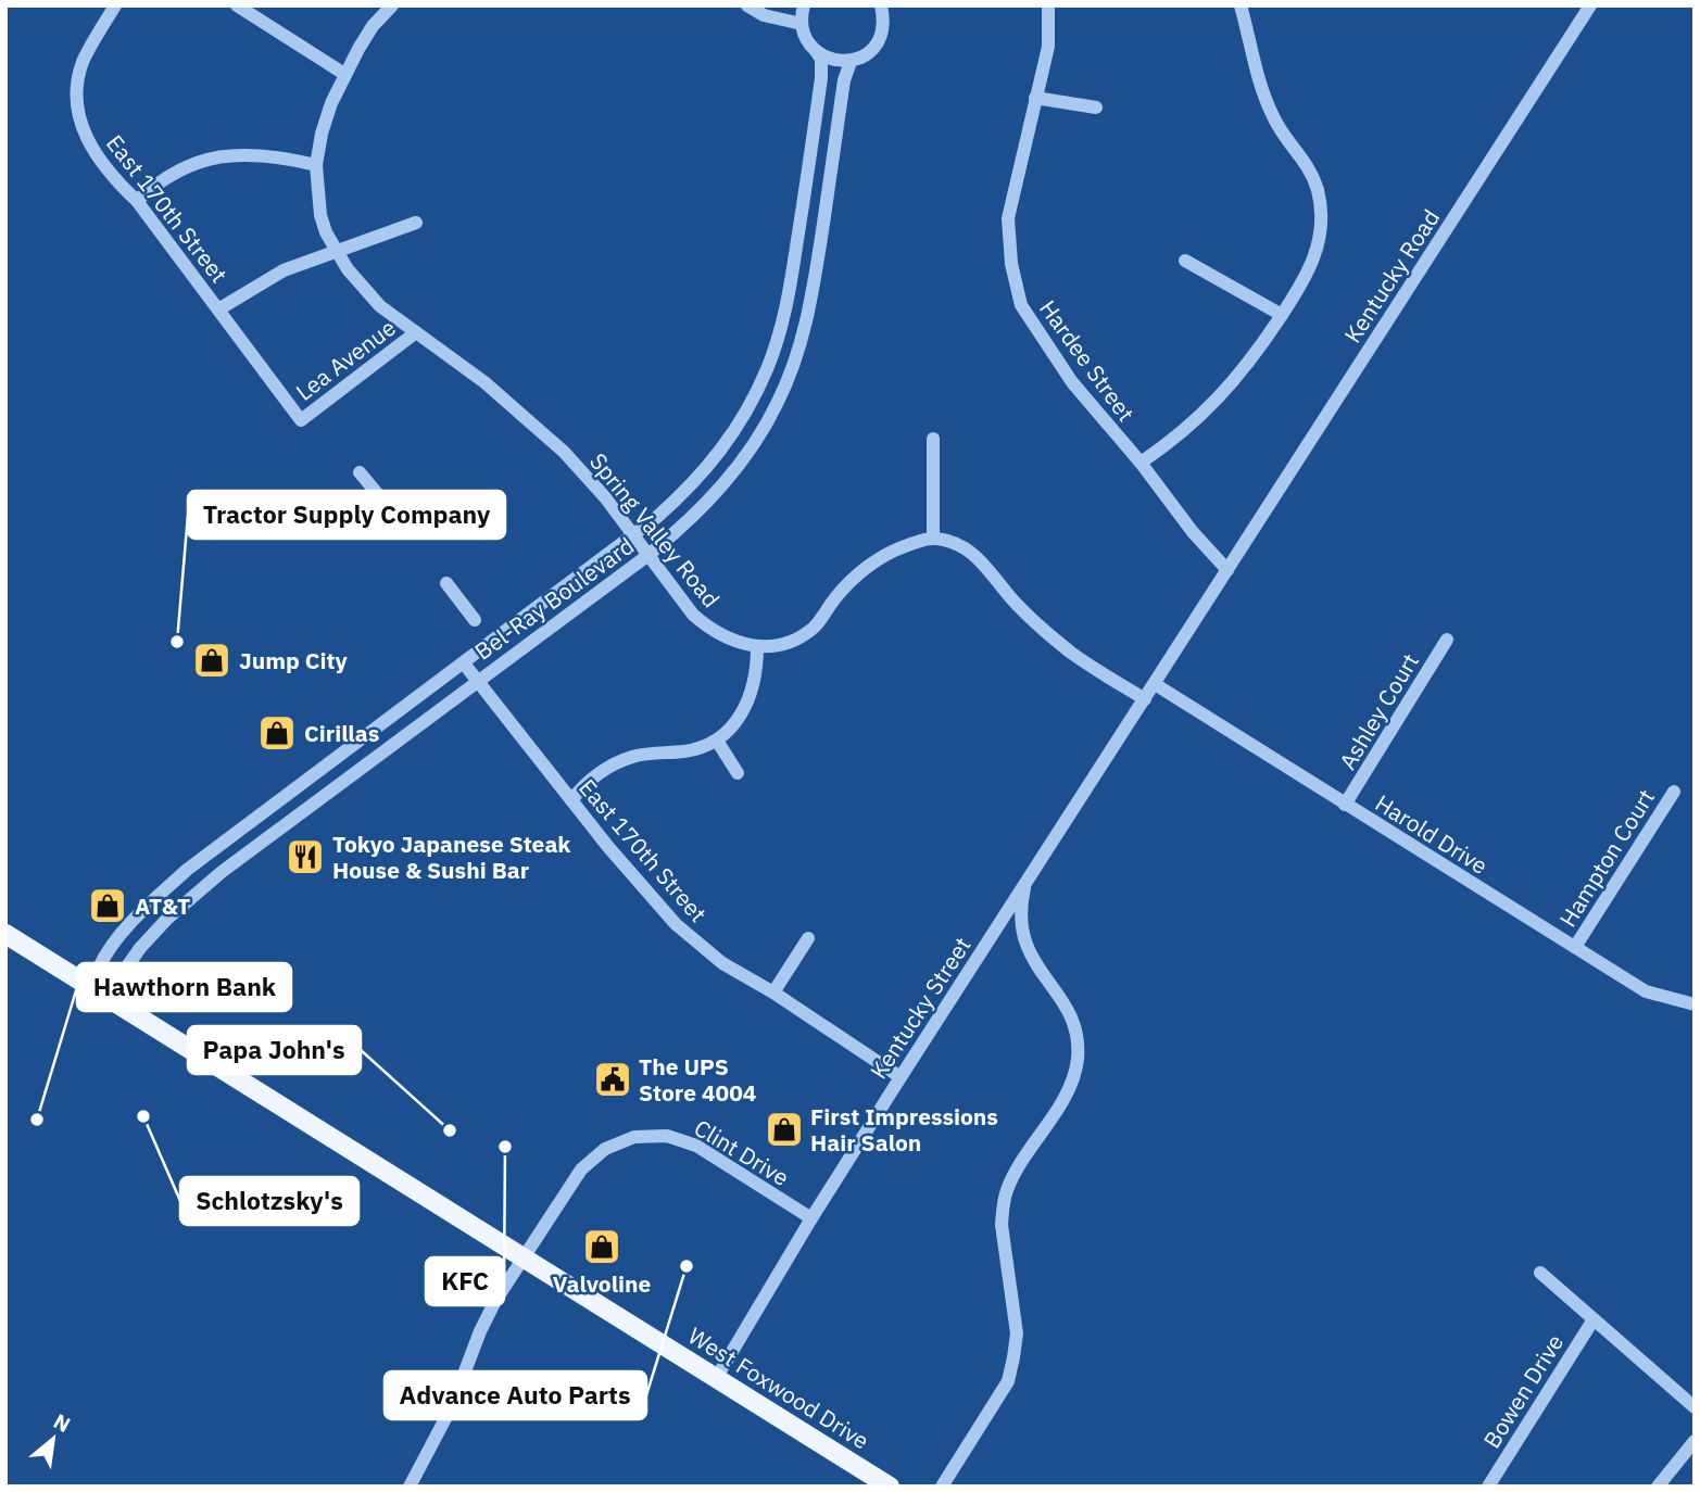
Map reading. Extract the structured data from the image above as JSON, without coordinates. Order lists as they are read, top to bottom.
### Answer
{
  "streets": {
    "main road": ["West Foxwood Drive"],
    "street": [
      "East 170th Street",
      "Kentucky Road",
      "Lea Avenue",
      "Hardee Street",
      "Spring Valley Road",
      "Bel-Ray Boulevard",
      "Ashley Court",
      "Harold Drive",
      "Hampton Court",
      "Kentucky Street",
      "Clint Drive",
      "Bowen Drive"
    ]
  },
  "crossings": [
    ["East 170th Street", "Lea Avenue"],
    ["East 170th Street", "Bel-Ray Boulevard"],
    ["East 170th Street", "Kentucky Street"],
    ["Kentucky Road", "Hardee Street"],
    ["Lea Avenue", "Spring Valley Road"],
    ["Spring Valley Road", "Bel-Ray Boulevard"],
    ["Bel-Ray Boulevard", "West Foxwood Drive"],
    ["Ashley Court", "Harold Drive"],
    ["Harold Drive", "Hampton Court"],
    ["Kentucky Street", "Clint Drive"],
    ["Kentucky Street", "West Foxwood Drive"],
    ["Clint Drive", "West Foxwood Drive"]
  ],
  "places": {
    "other": [
      "Tractor Supply Company",
      "Schlotzsky's",
      "Hawthorn Bank",
      "Papa John's",
      "KFC",
      "Advance Auto Parts"
    ],
    "shop": [
      "Jump City",
      "Cirillas",
      "AT&T",
      "First Impressions Hair Salon",
      "Valvoline"
    ],
    "restaurant": ["Tokyo Japanese Steak House & Sushi Bar"],
    "public building": ["The UPS Store 4004"]
  },
  "north": "top right"
}
